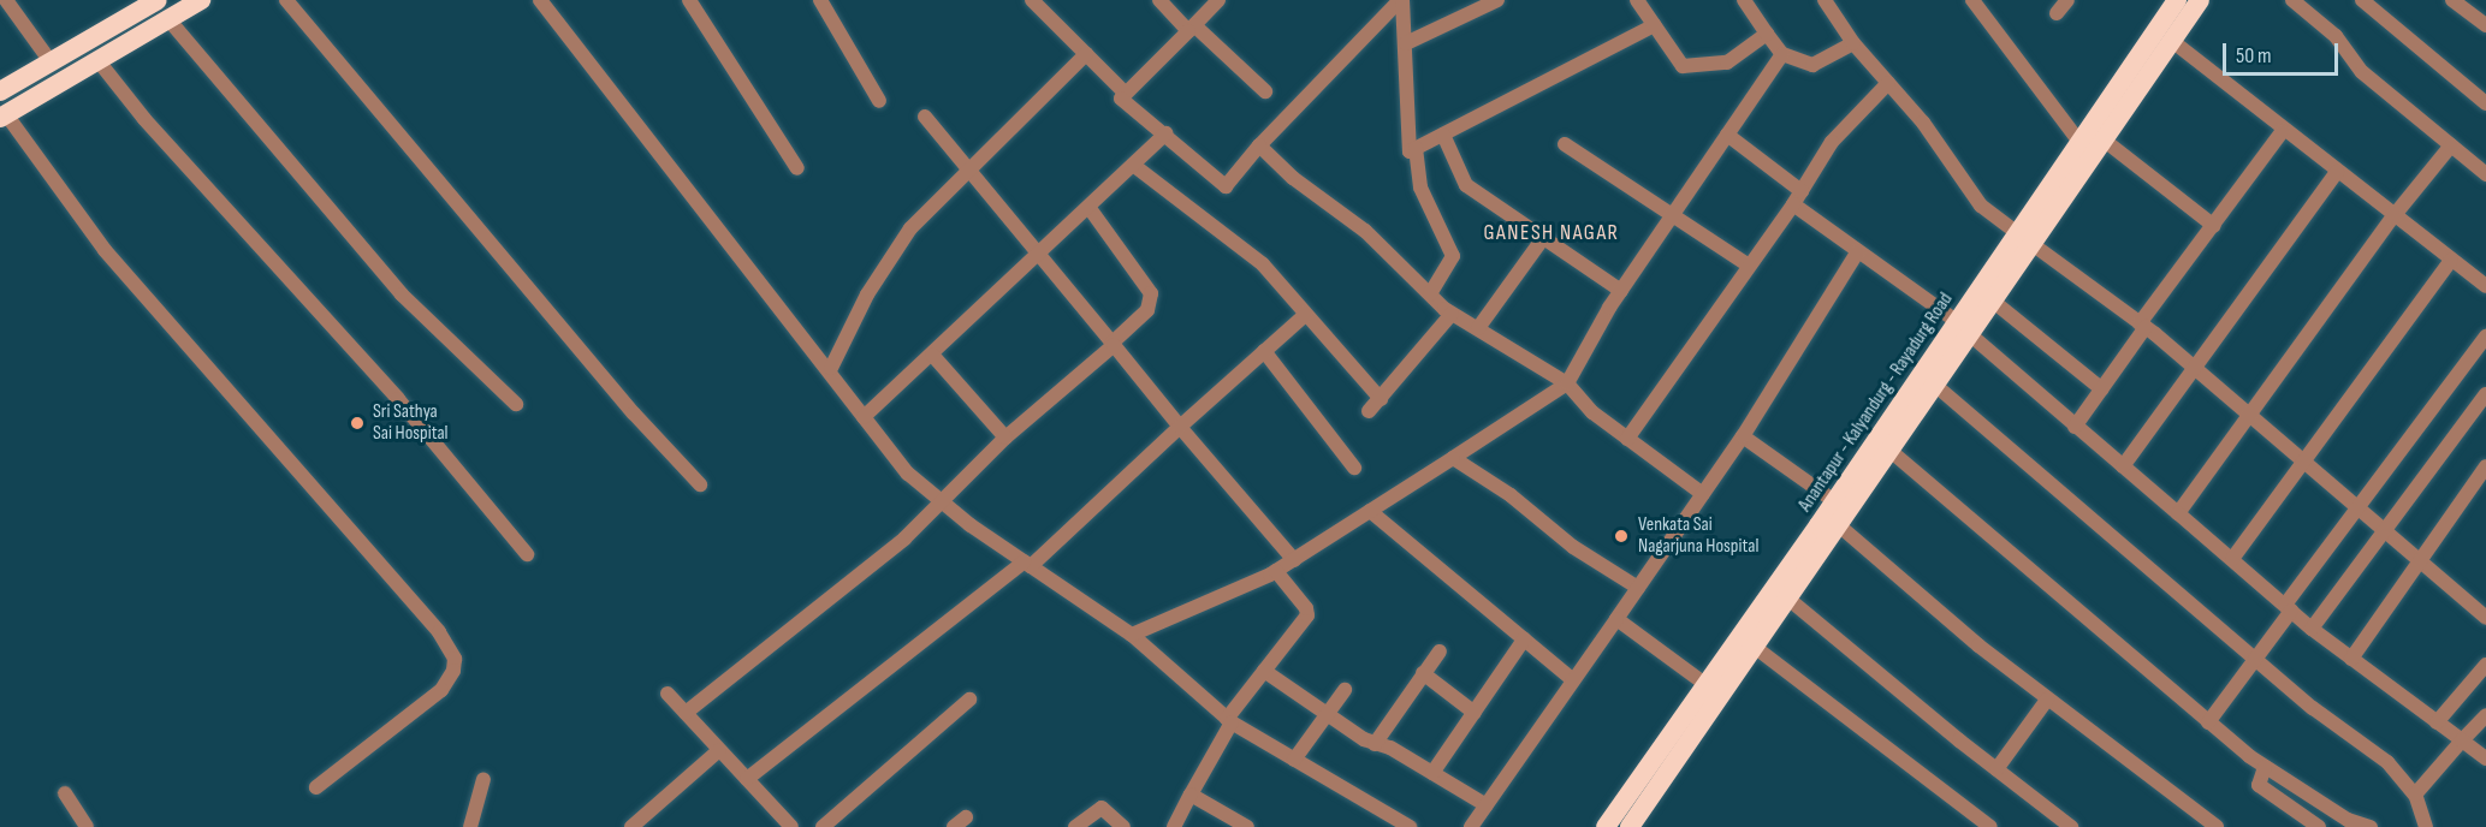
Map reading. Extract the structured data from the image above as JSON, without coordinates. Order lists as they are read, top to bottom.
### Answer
{
  "streets": {
    "highway": ["Anantapur - Kalyandurg - Rayadurg Road"]
  },
  "districts": ["GANESH NAGAR"],
  "places": ["Sri Sathya Sai Hospital", "Venkata Sai Nagarjuna Hospital"],
  "scale_bar": "50 m"
}
